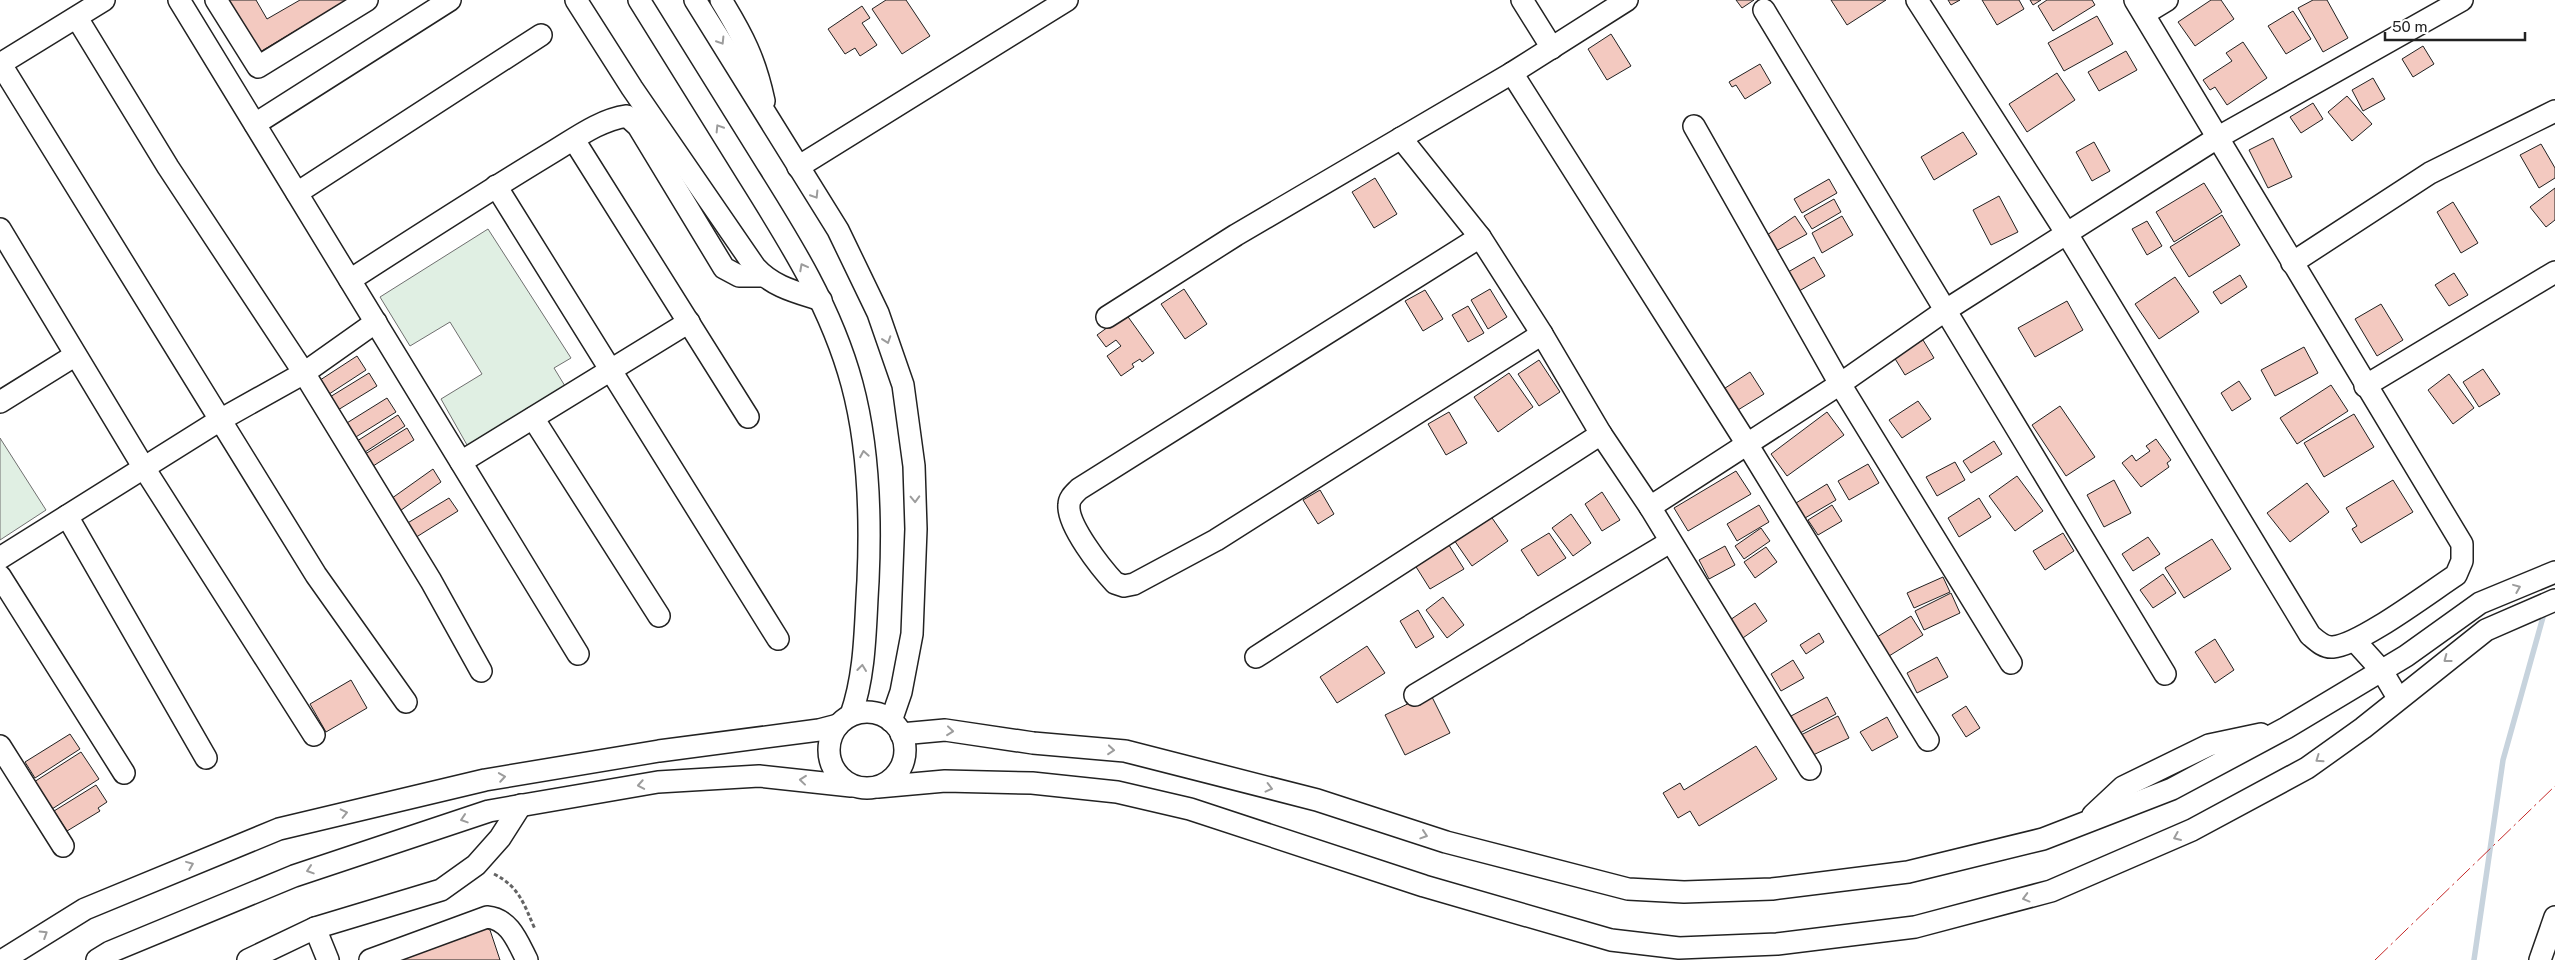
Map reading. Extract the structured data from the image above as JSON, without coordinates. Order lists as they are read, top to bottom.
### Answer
{
  "scale_bar": "50 m"
}
